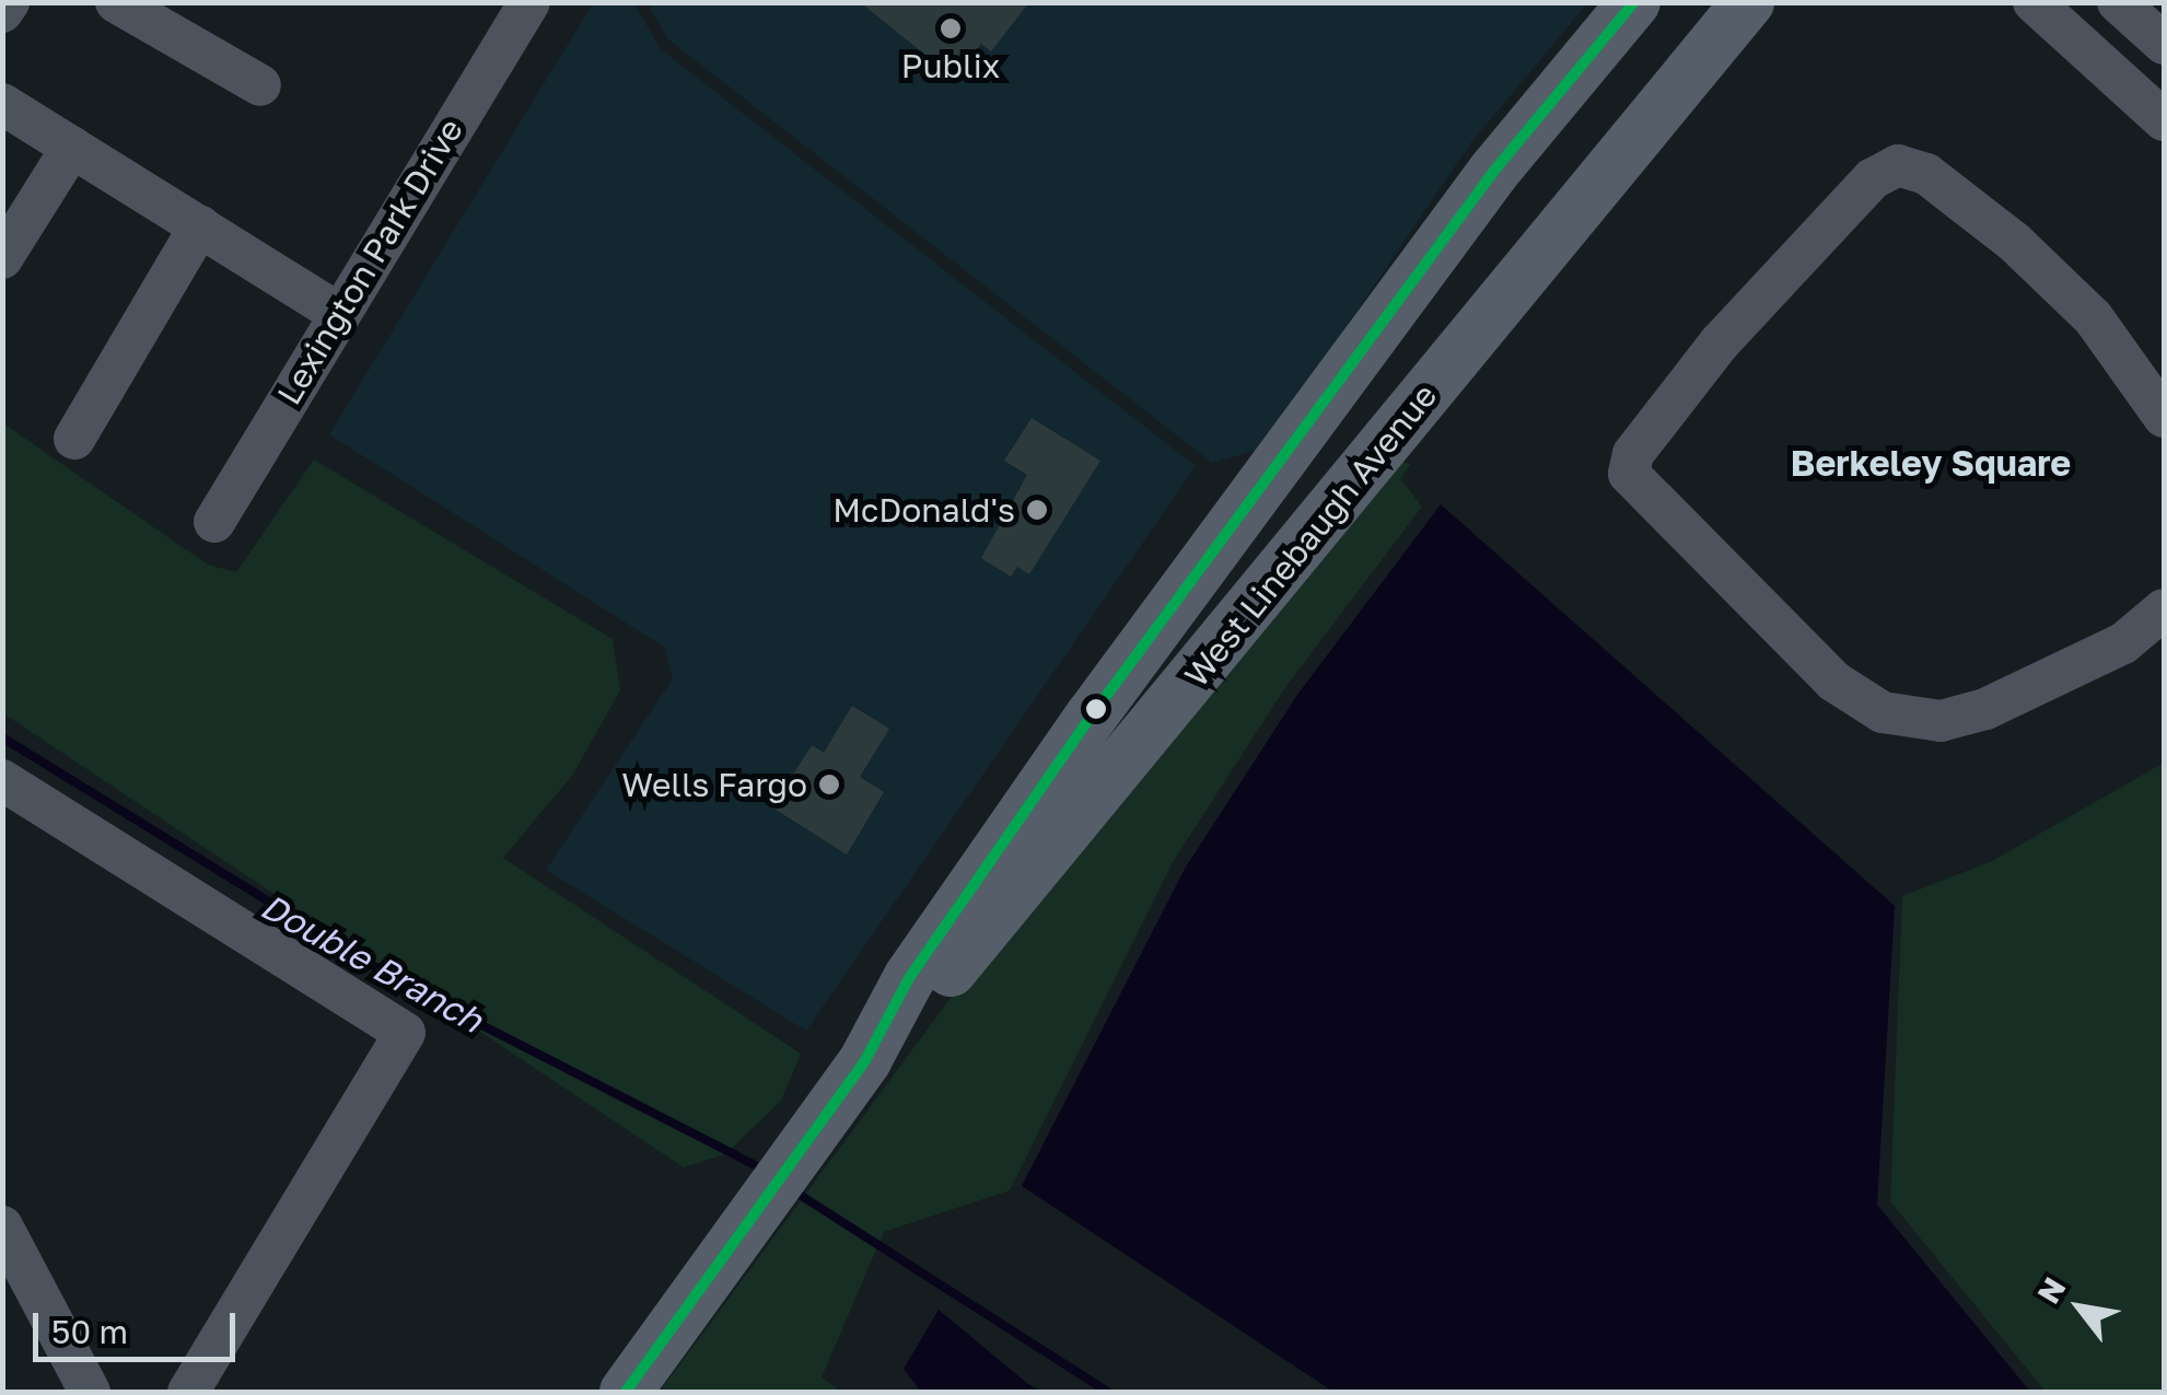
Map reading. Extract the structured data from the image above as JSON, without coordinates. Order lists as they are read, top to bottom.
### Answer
{
  "streets": {
    "main road": ["West Linebaugh Avenue"],
    "street": ["Lexington Park Drive"]
  },
  "districts": ["Berkeley Square"],
  "water": ["Double Branch"],
  "places": ["Publix", "McDonald's", "Wells Fargo"],
  "scale_bar": "50 m",
  "north": "top left"
}
